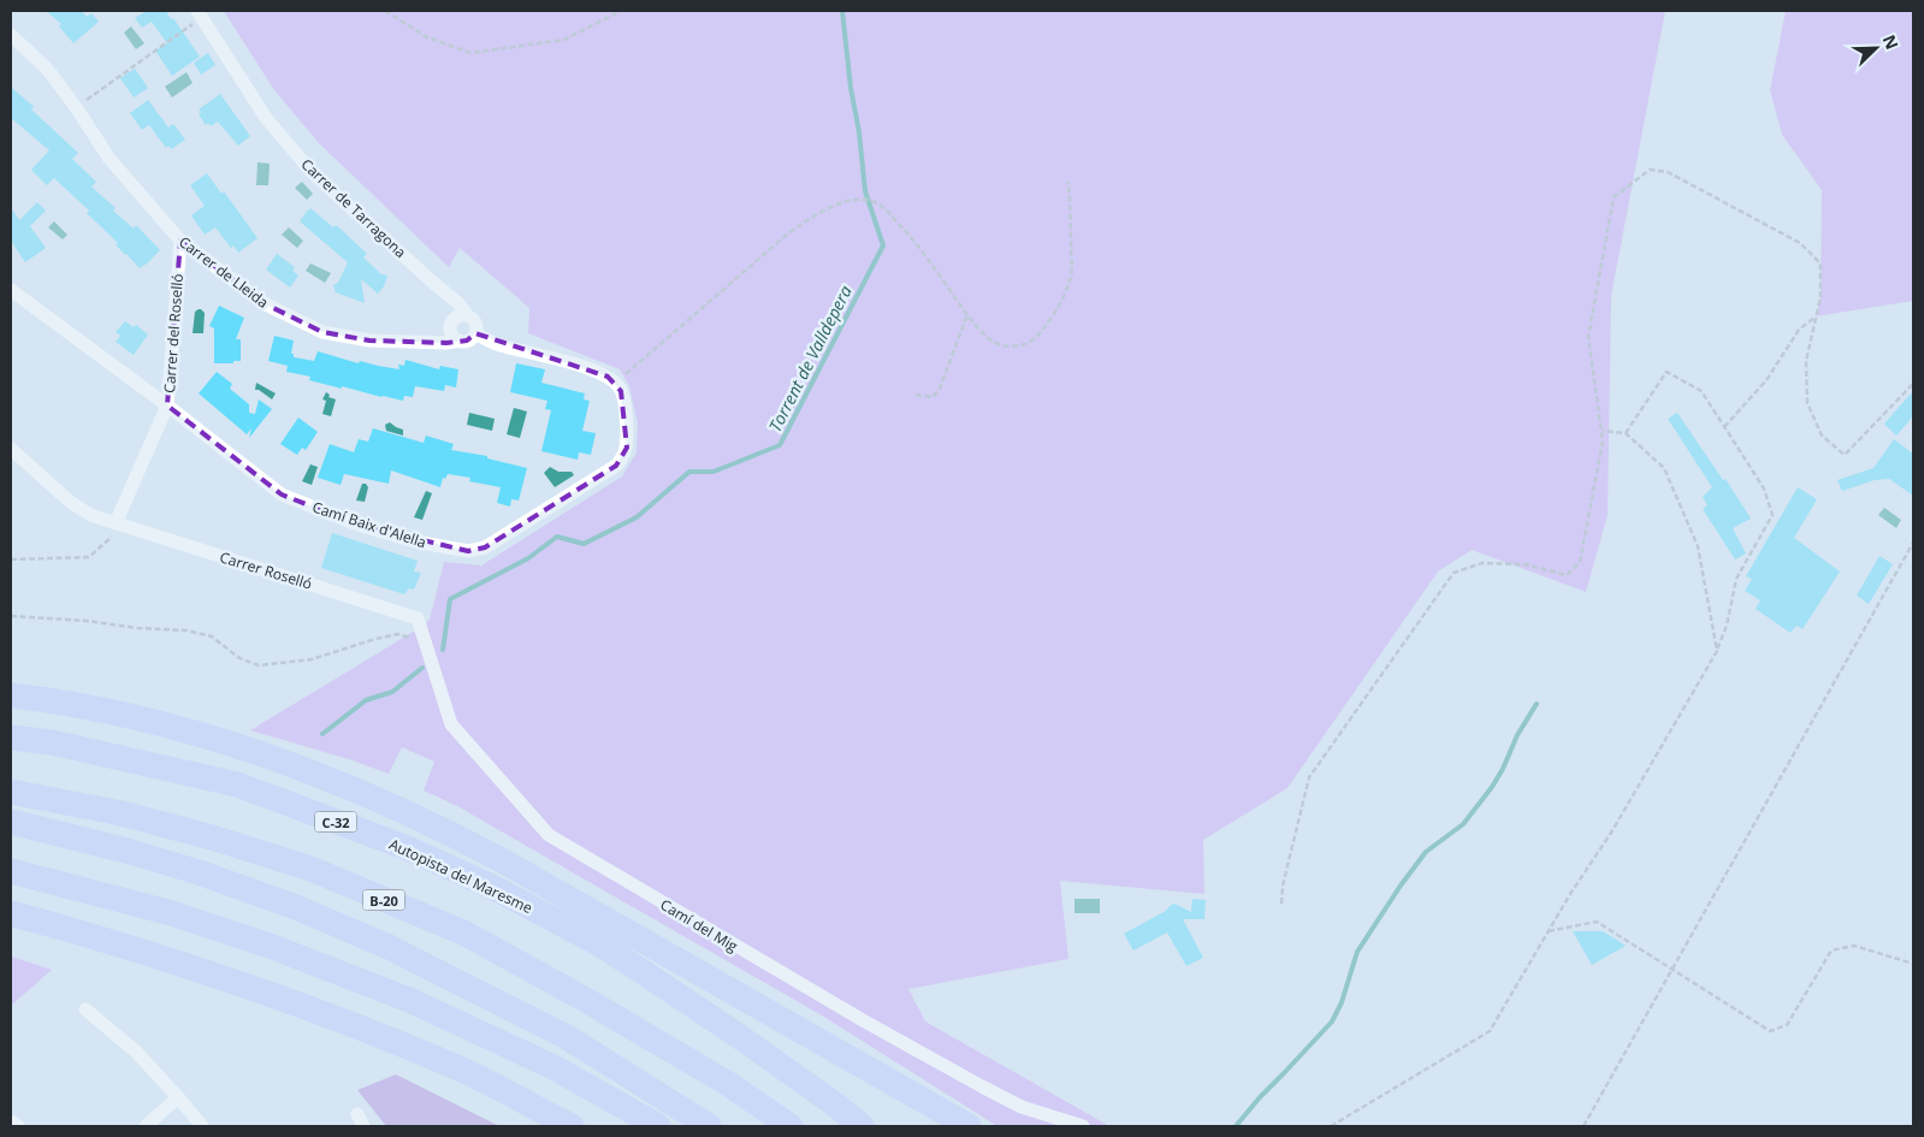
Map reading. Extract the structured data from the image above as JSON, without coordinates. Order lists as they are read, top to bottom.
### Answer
{
  "streets": {
    "highway": ["C-32", "Autopista del Maresme", "B-20"],
    "street": [
      "Carrer de Tarragona",
      "Carrer de Lleida",
      "Carrer del Roselló",
      "Camí Baix d'Alella",
      "Carrer Roselló",
      "Camí del Mig"
    ]
  },
  "crossings": [
    ["Carrer de Tarragona", "Carrer de Lleida"],
    ["Carrer de Lleida", "Carrer del Roselló"],
    ["Carrer del Roselló", "Camí Baix d'Alella"],
    ["Carrer del Roselló", "Carrer Roselló"],
    ["Carrer Roselló", "Camí del Mig"]
  ],
  "water": ["Torrent de Valldepera"],
  "north": "top right"
}
